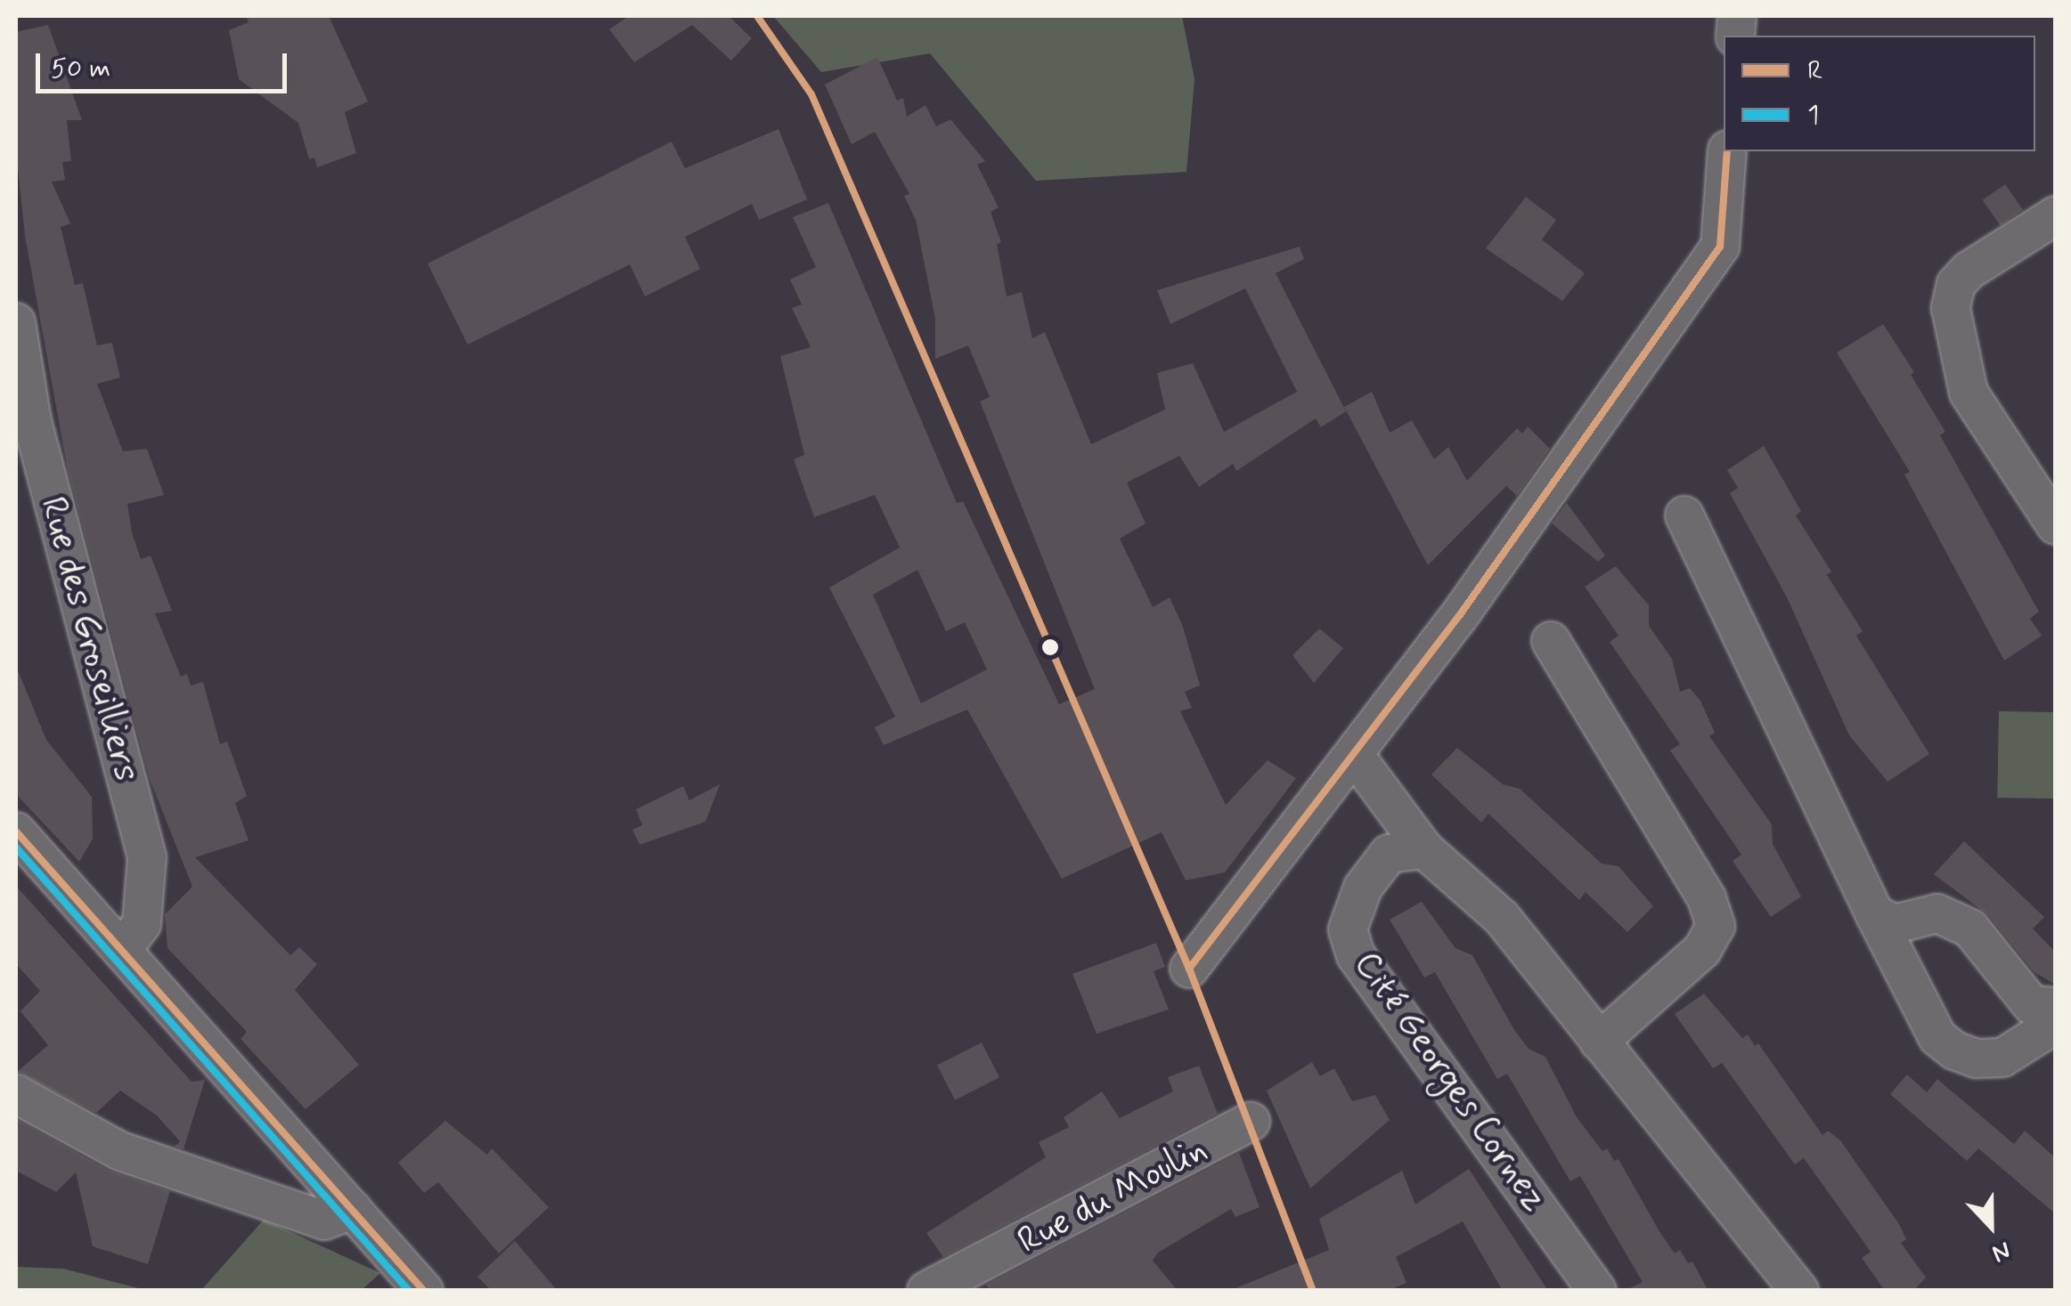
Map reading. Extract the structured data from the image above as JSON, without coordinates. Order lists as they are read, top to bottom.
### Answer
{
  "streets": {
    "street": ["Rue des Groseilliers", "Cité Georges Cornez", "Rue du Moulin"]
  },
  "lines": ["transit line R", "transit line 1"],
  "legend": ["R", "1"],
  "scale_bar": "50 m",
  "north": "bottom"
}
